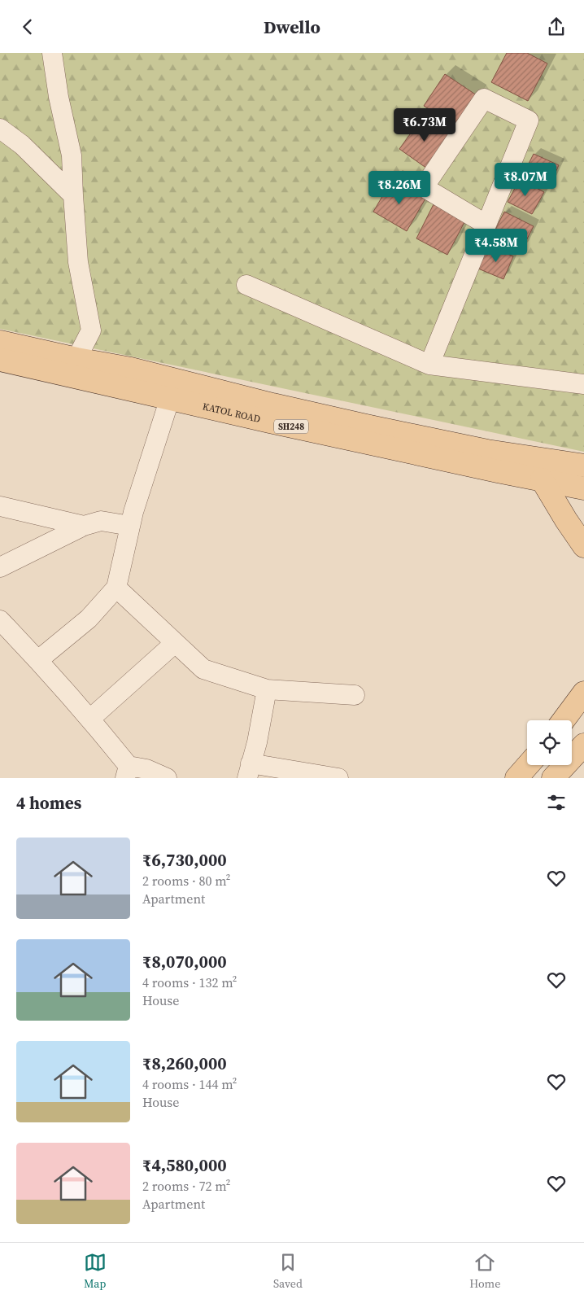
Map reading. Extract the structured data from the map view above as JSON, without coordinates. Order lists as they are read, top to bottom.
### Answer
{
  "streets": {
    "main road": ["KATOL ROAD", "SH248"]
  },
  "page": {
    "header": "Dwello",
    "price": [
      "₹6.73M",
      "₹8.07M",
      "₹8.26M",
      "₹4.58M"
    ],
    "heading": "4 homes",
    "list": [
      {
        "name": "₹6,730,000",
        "note": "2 rooms · 80 m² · Apartment"
      },
      {
        "name": "₹8,070,000",
        "note": "4 rooms · 132 m² · House"
      },
      {
        "name": "₹8,260,000",
        "note": "4 rooms · 144 m² · House"
      },
      {
        "name": "₹4,580,000",
        "note": "2 rooms · 72 m² · Apartment"
      }
    ],
    "tabs": ["Map", "Saved", "Home"]
  }
}
